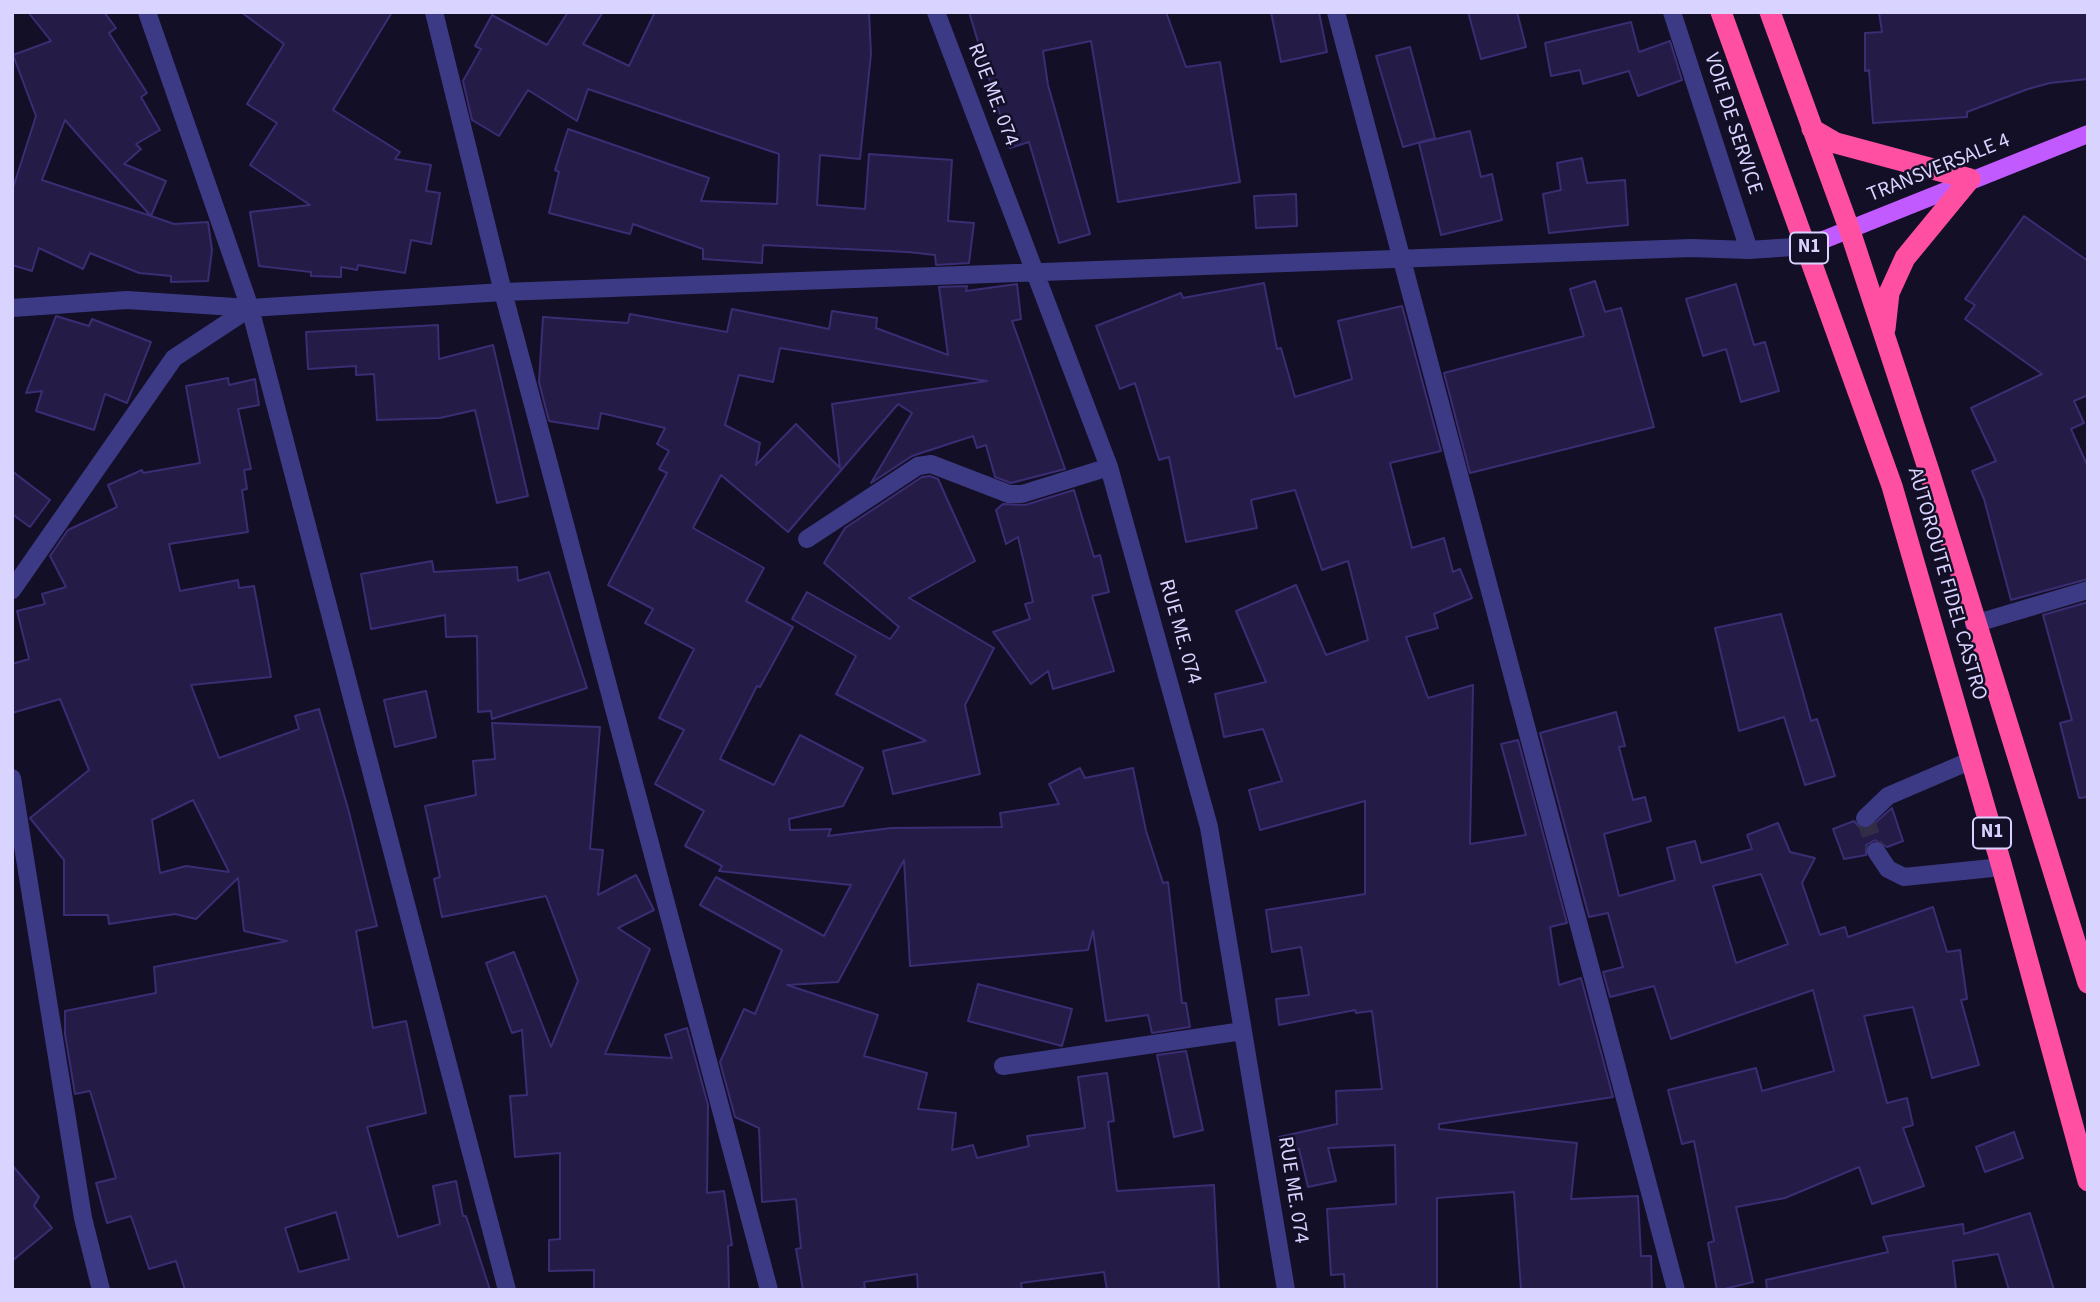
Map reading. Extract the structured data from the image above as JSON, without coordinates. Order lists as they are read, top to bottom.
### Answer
{
  "streets": {
    "highway": ["N1", "AUTOROUTE FIDEL CASTRO"],
    "main road": ["TRANSVERSALE 4"],
    "street": ["RUE ME. 074", "VOIE DE SERVICE"]
  },
  "crossings": [
    ["TRANSVERSALE 4", "AUTOROUTE FIDEL CASTRO"]
  ]
}
